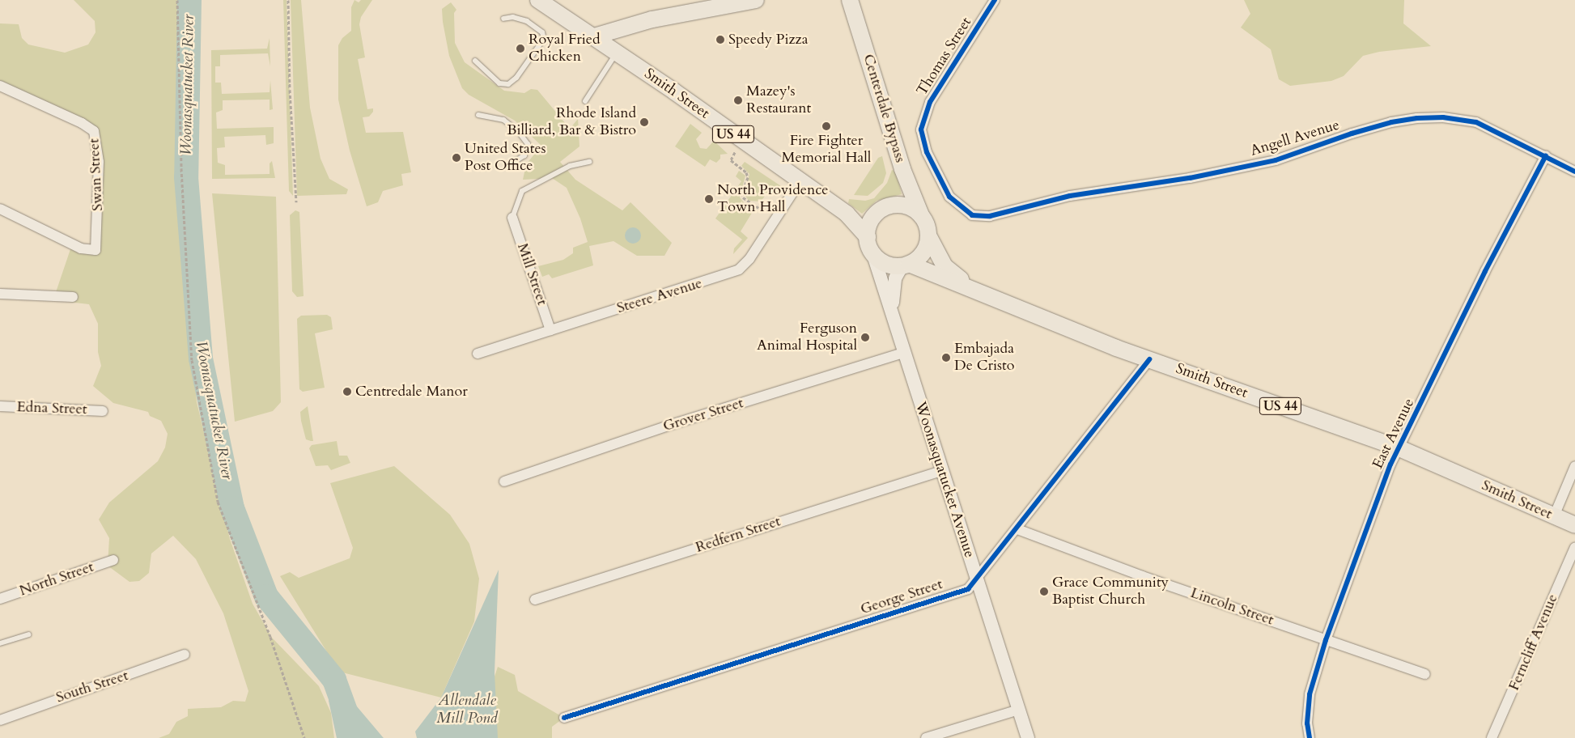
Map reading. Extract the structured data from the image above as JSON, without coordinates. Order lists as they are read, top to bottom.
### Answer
{
  "streets": {
    "main road": ["Smith Street", "Centerdale Bypass", "US 44"],
    "street": [
      "Thomas Street",
      "Angell Avenue",
      "Swan Street",
      "Mill Street",
      "Steere Avenue",
      "Edna Street",
      "Grover Street",
      "East Avenue",
      "Woonasquatucket Avenue",
      "Redfern Street",
      "North Street",
      "George Street",
      "Lincoln Street",
      "Ferncliff Avenue",
      "South Street"
    ]
  },
  "crossings": [
    ["Thomas Street", "Angell Avenue"],
    ["Smith Street", "Centerdale Bypass"],
    ["Smith Street", "Steere Avenue"],
    ["Smith Street", "East Avenue"],
    ["Smith Street", "Woonasquatucket Avenue"],
    ["Smith Street", "George Street"],
    ["Centerdale Bypass", "Woonasquatucket Avenue"],
    ["Angell Avenue", "East Avenue"],
    ["Mill Street", "Steere Avenue"],
    ["Grover Street", "Woonasquatucket Avenue"],
    ["East Avenue", "Lincoln Street"],
    ["Woonasquatucket Avenue", "Redfern Street"],
    ["Woonasquatucket Avenue", "George Street"],
    ["George Street", "Lincoln Street"]
  ],
  "water": ["Woonasquatucket River", "Allendale Mill Pond"],
  "places": [
    "Speedy Pizza",
    "Royal Fried Chicken",
    "Mazey's Restaurant",
    "Rhode Island Billiard, Bar & Bistro",
    "Fire Fighter Memorial Hall",
    "United States Post Office",
    "North Providence Town Hall",
    "Ferguson Animal Hospital",
    "Embajada De Cristo",
    "Centredale Manor",
    "Grace Community Baptist Church"
  ]
}
